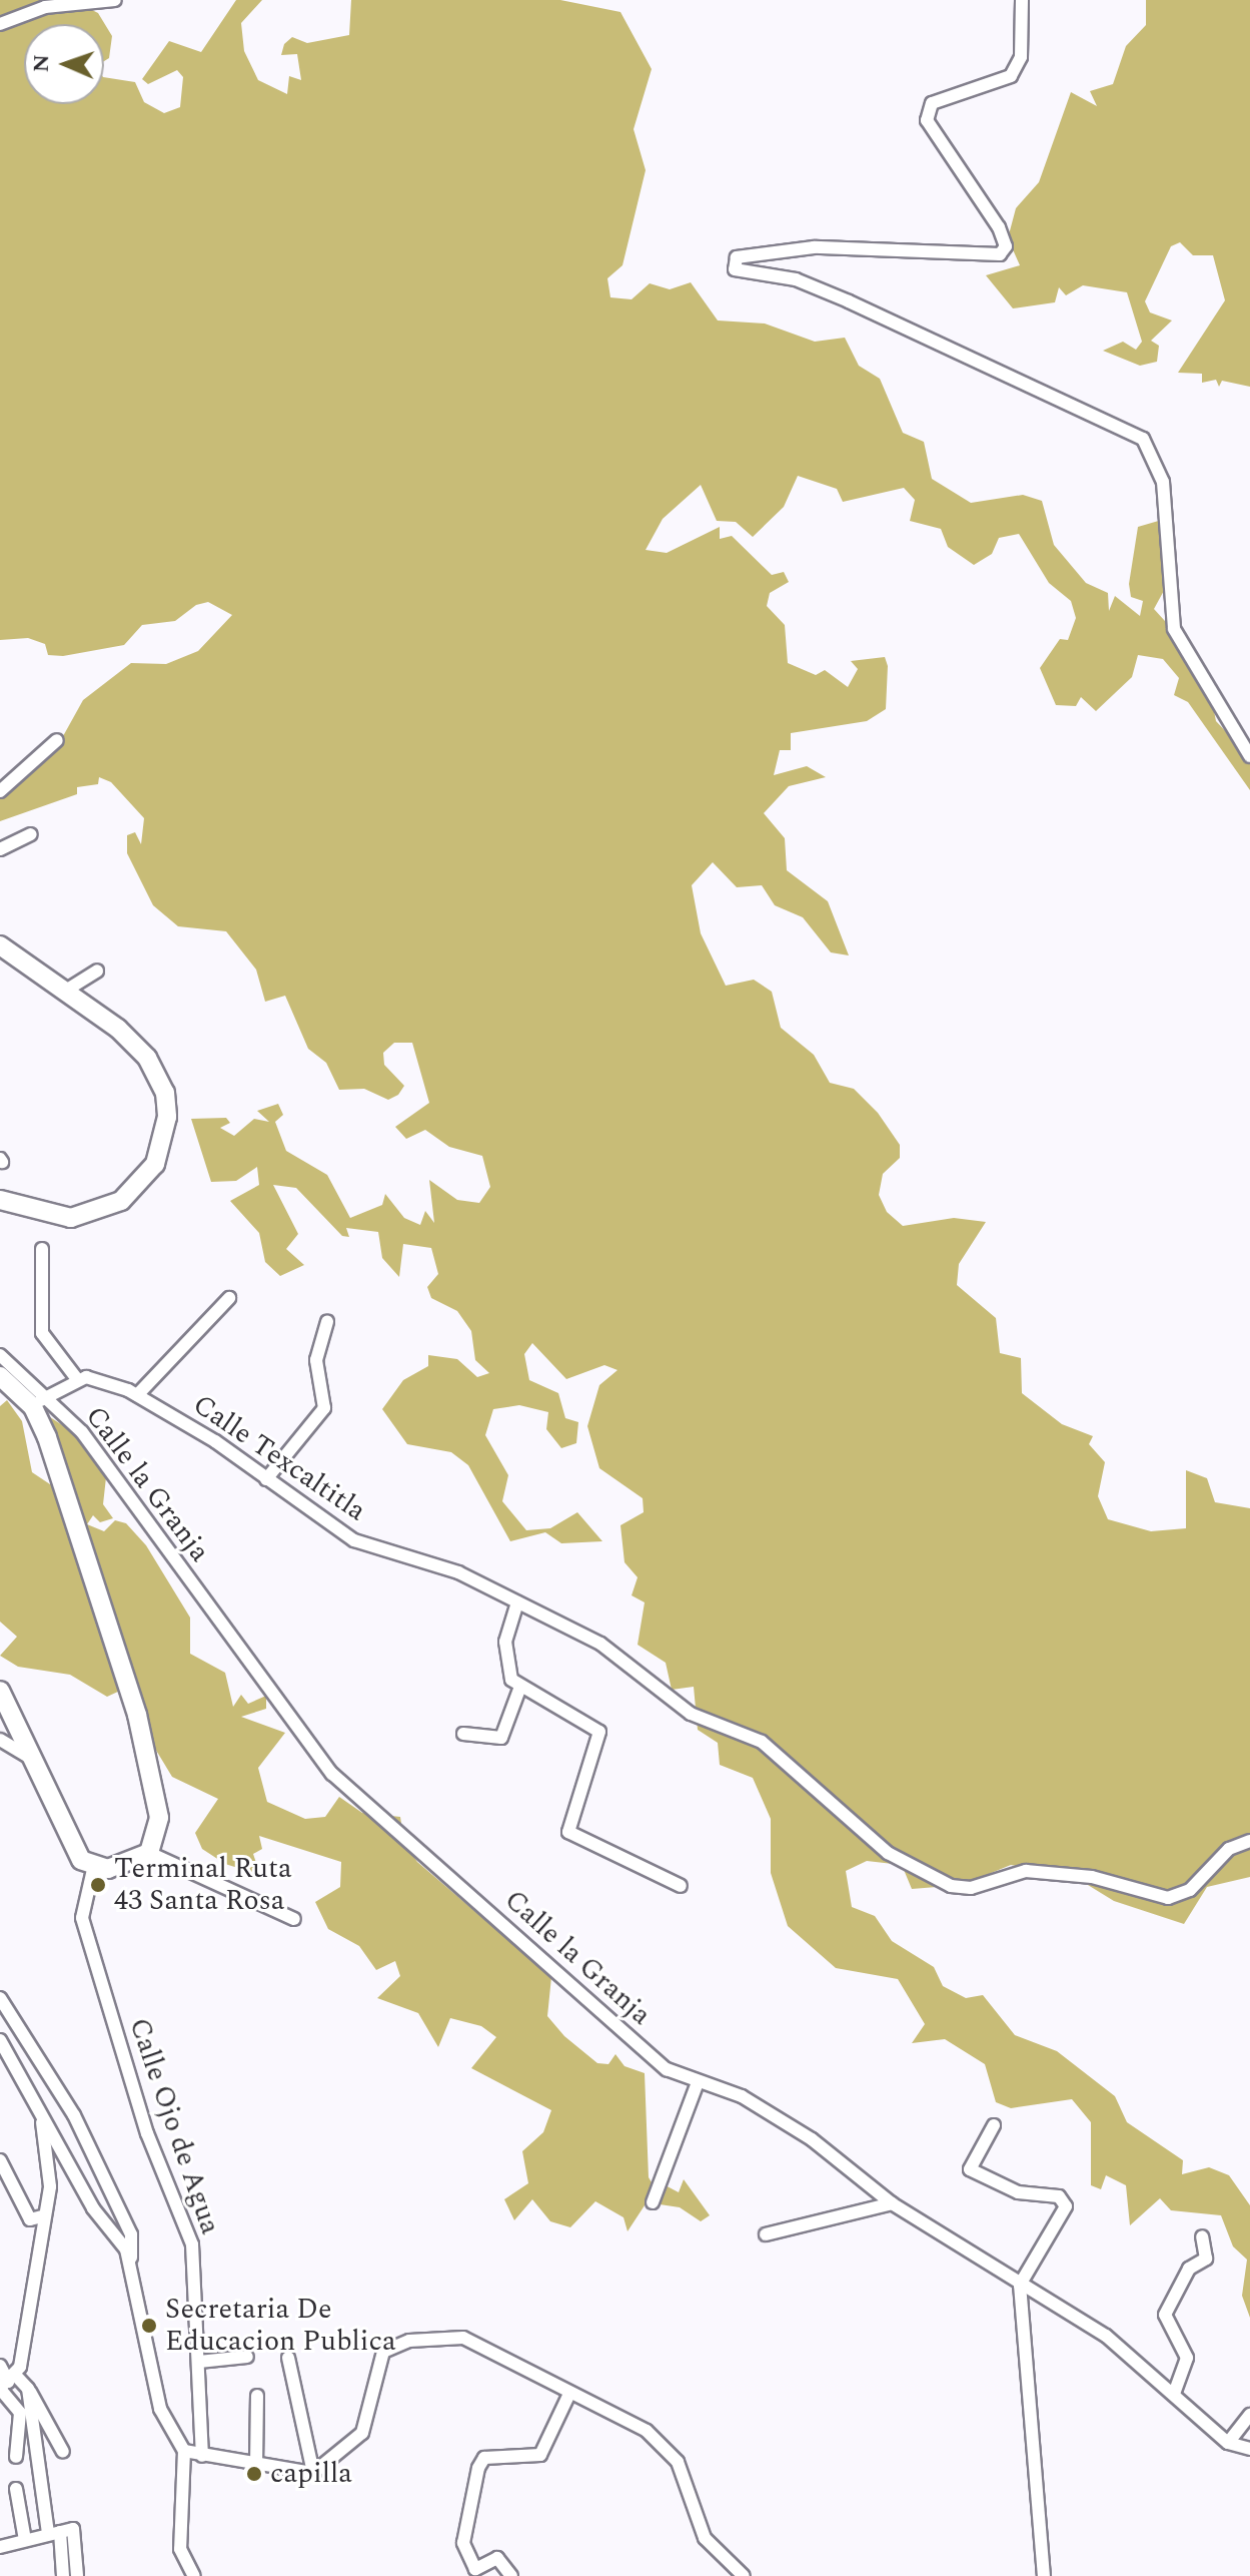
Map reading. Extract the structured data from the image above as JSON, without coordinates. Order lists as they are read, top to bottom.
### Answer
{
  "streets": {
    "street": ["Calle Texcaltitla", "Calle la Granja", "Calle Ojo de Agua"]
  },
  "places": ["Terminal Ruta 43 Santa Rosa", "Secretaria De Educacion Publica", "capilla"],
  "north": "left"
}
